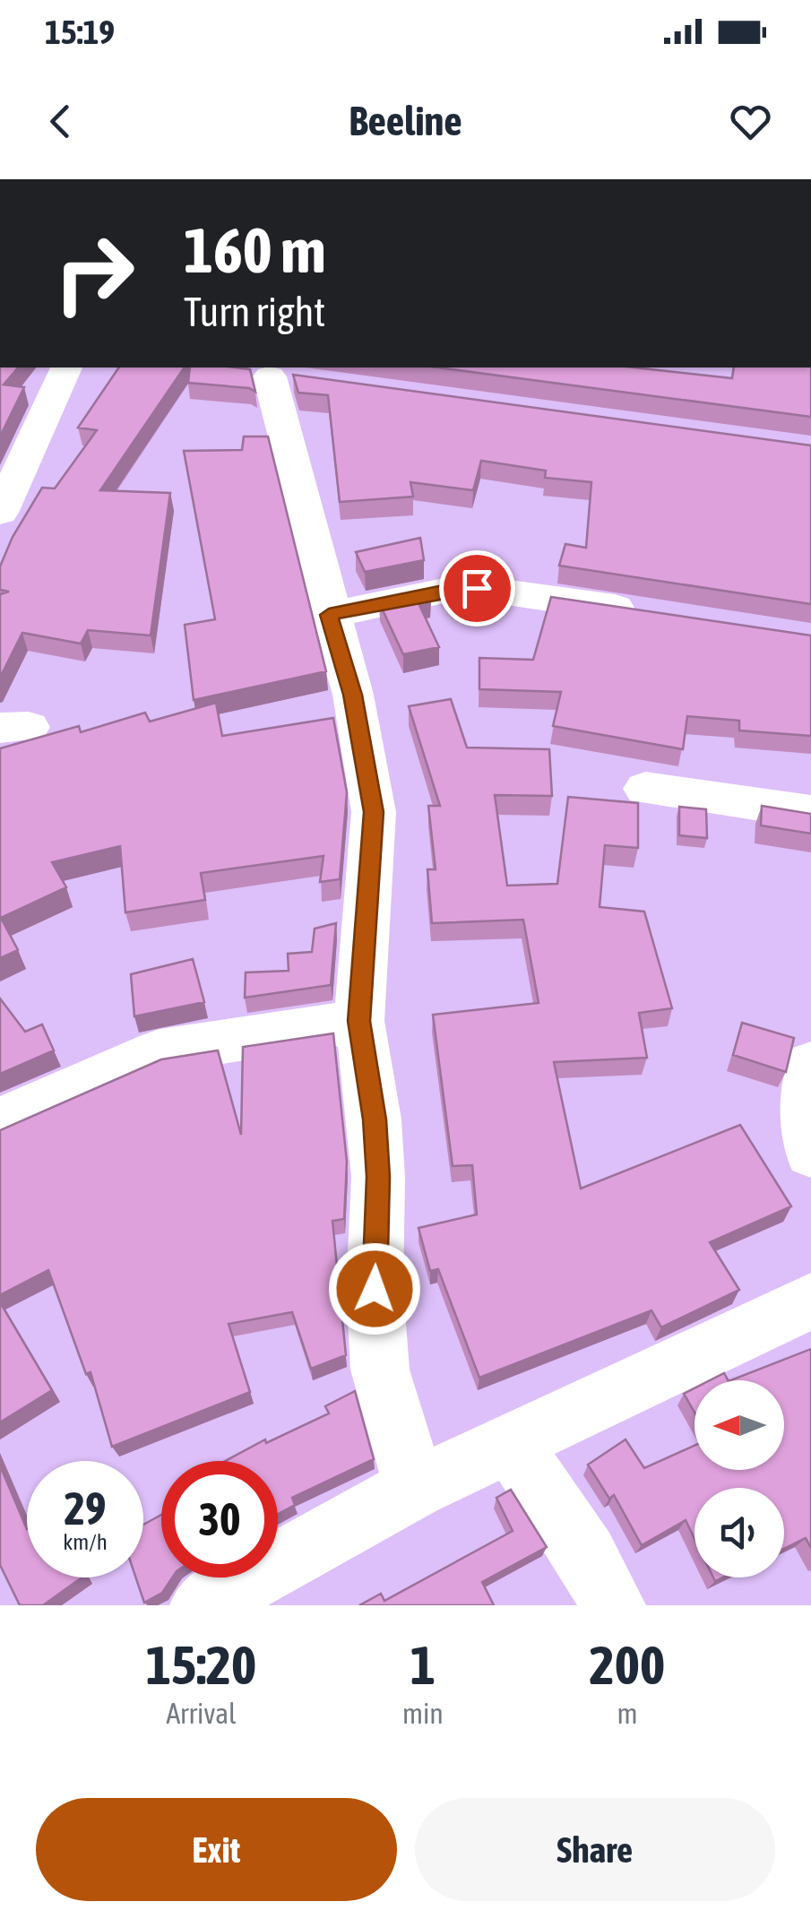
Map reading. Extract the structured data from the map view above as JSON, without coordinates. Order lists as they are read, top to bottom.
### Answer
{
  "north": "left",
  "page": {
    "status": "15:19",
    "header": "Beeline",
    "turn": ["160 m", "Turn right"],
    "speed": "29 km/h",
    "limit": "30",
    "eta": [
      "15:20",
      "Arrival",
      "1",
      "min",
      "200",
      "m"
    ],
    "buttons": ["Exit", "Share"]
  }
}
